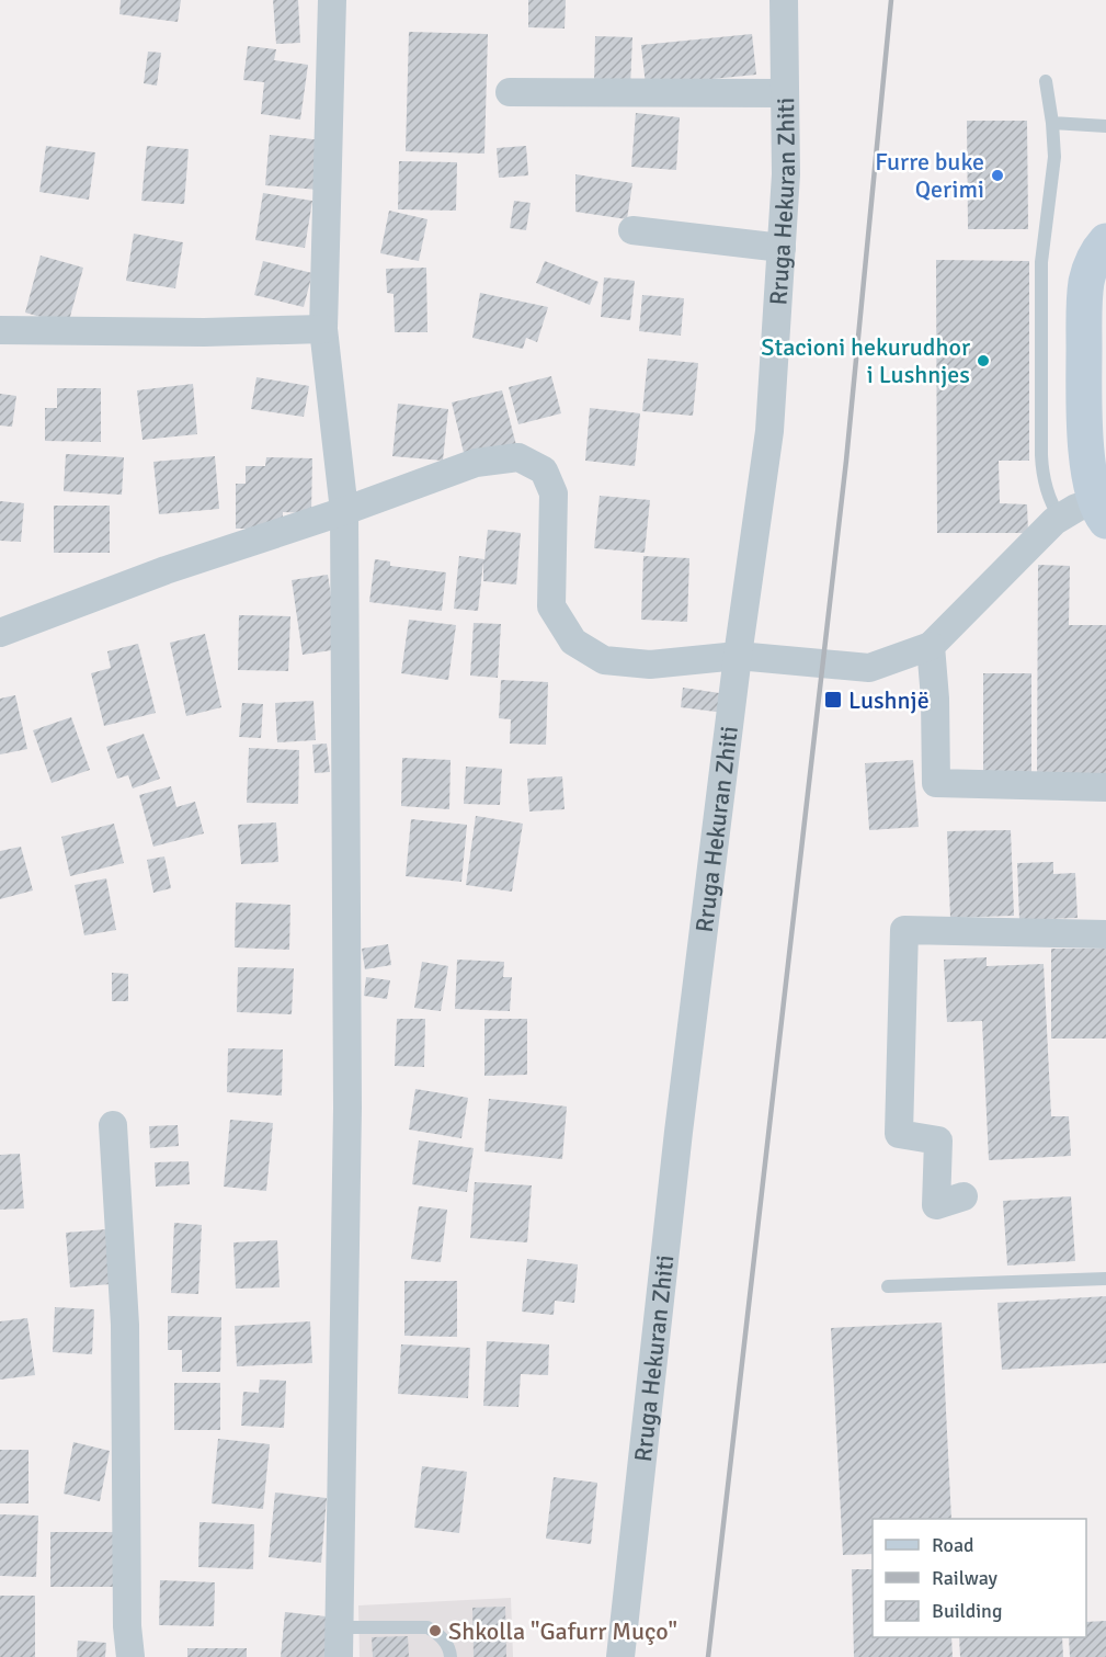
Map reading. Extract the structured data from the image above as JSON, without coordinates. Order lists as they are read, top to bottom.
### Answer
{
  "streets": {
    "street": ["Rruga Hekuran Zhiti"]
  },
  "places": {
    "other": ["Furre buke Qerimi", "Stacioni hekurudhor i Lushnjes", "Shkolla \"Gafurr Muço\""],
    "transit": ["Lushnjë"]
  },
  "legend": ["Road", "Railway", "Building"]
}
